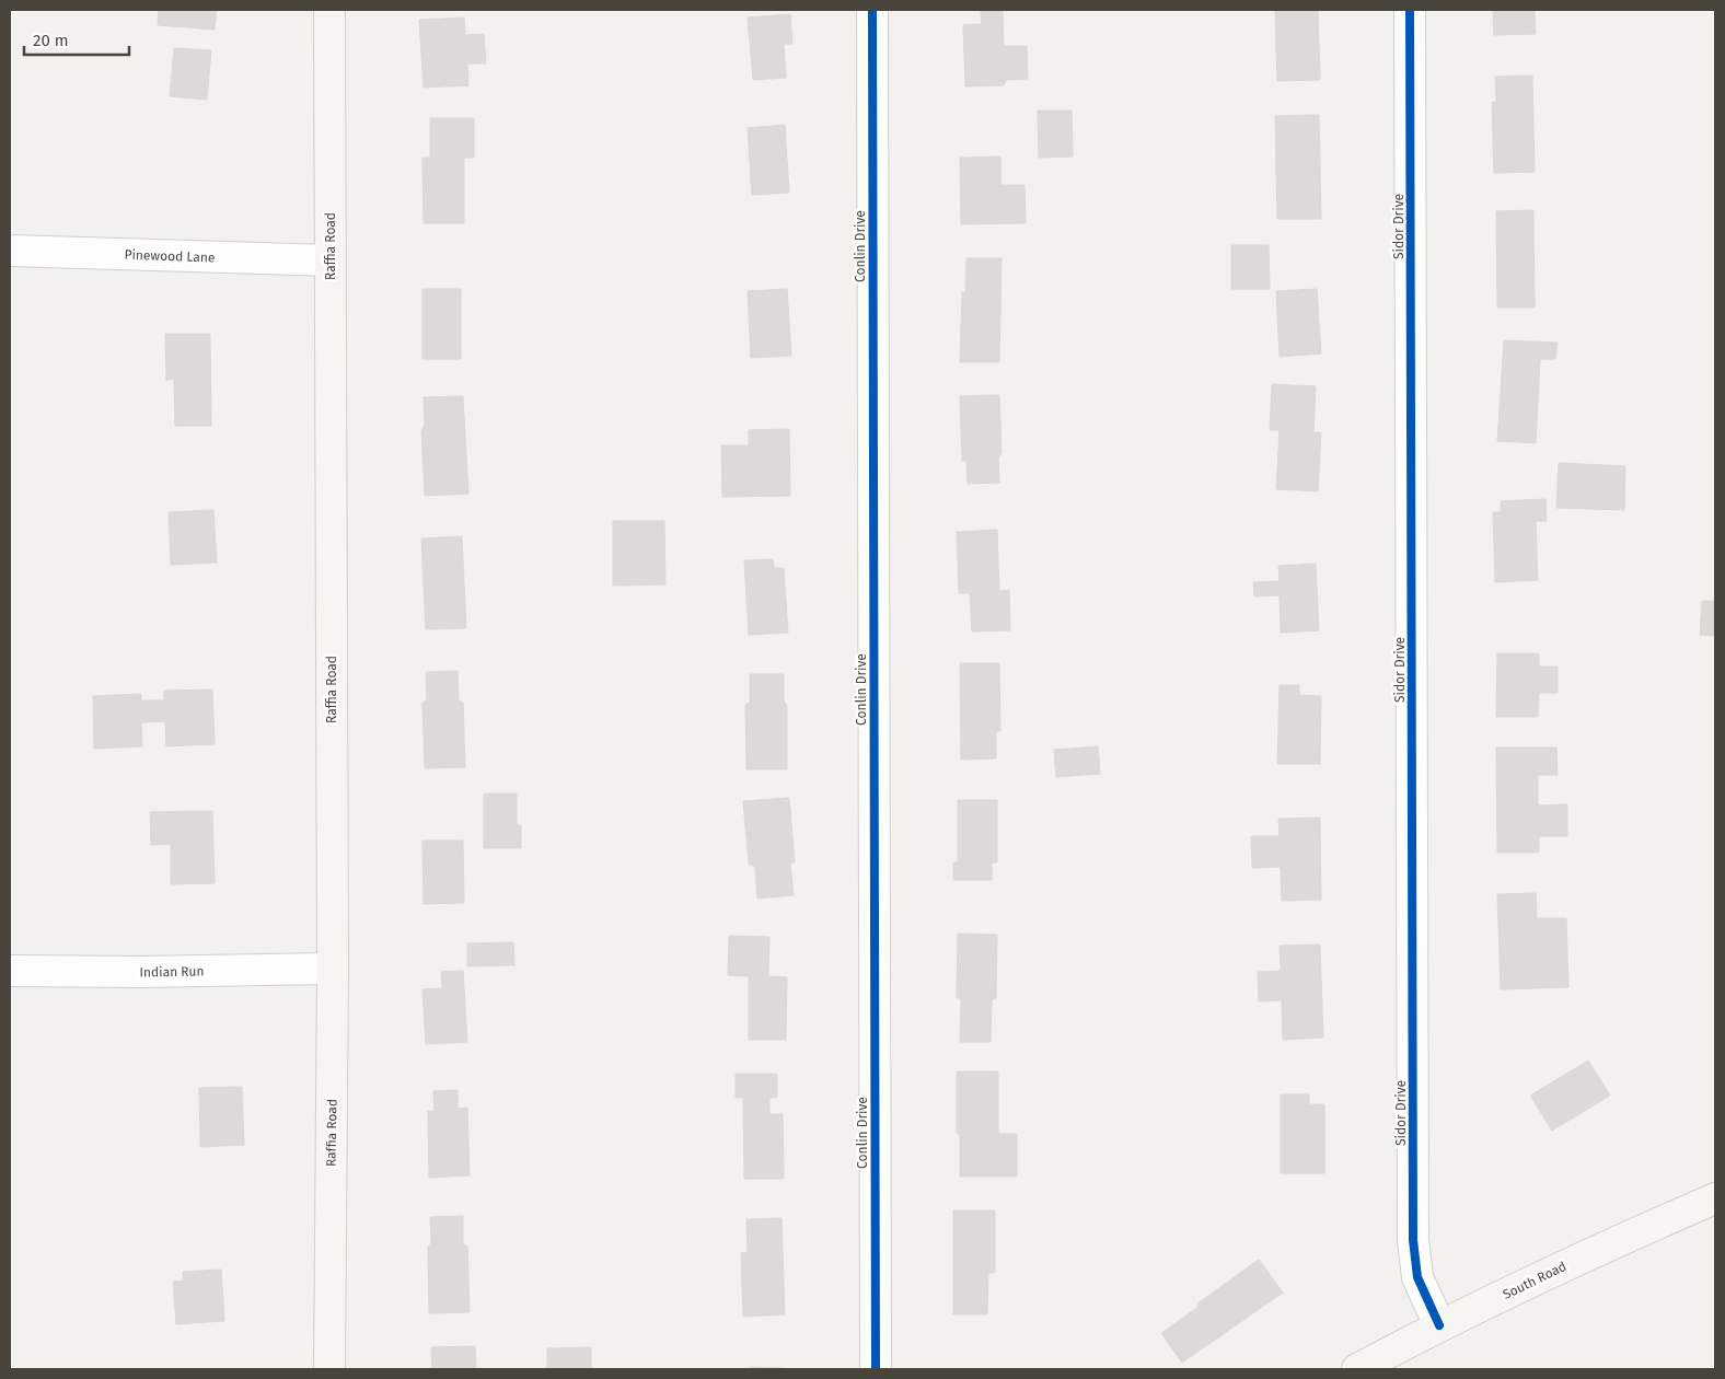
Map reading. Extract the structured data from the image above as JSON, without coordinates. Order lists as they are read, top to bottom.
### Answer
{
  "streets": {
    "main road": ["Raffia Road", "South Road"],
    "street": [
      "Sidor Drive",
      "Conlin Drive",
      "Pinewood Lane",
      "Indian Run"
    ]
  },
  "crossings": [
    ["Sidor Drive", "South Road"],
    ["Raffia Road", "Pinewood Lane"],
    ["Raffia Road", "Indian Run"]
  ],
  "scale_bar": "20 m"
}
